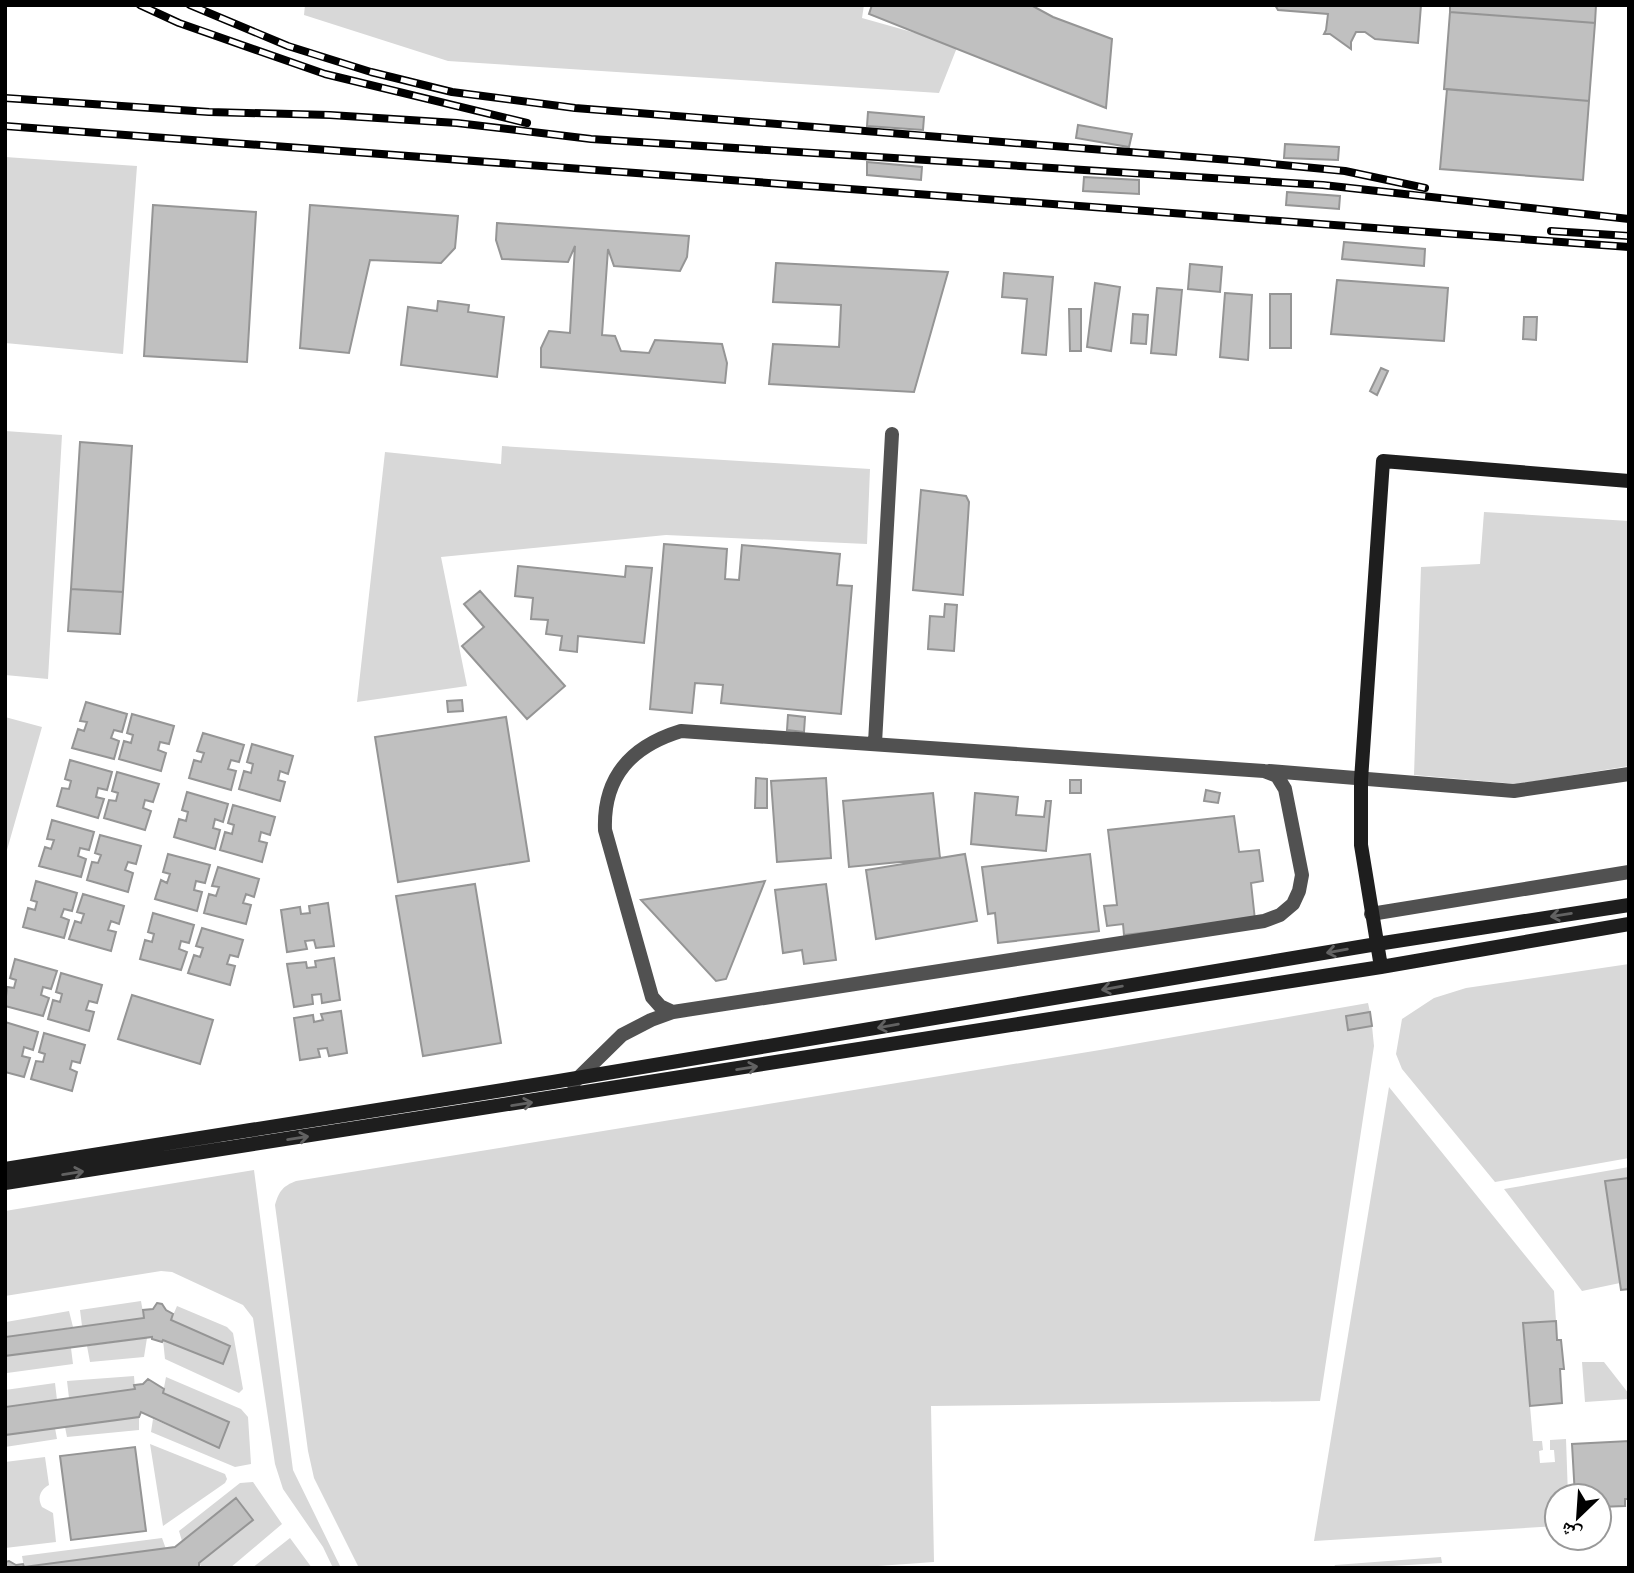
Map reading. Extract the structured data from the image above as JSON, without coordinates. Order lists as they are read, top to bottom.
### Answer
{
  "north": "bottom left"
}
